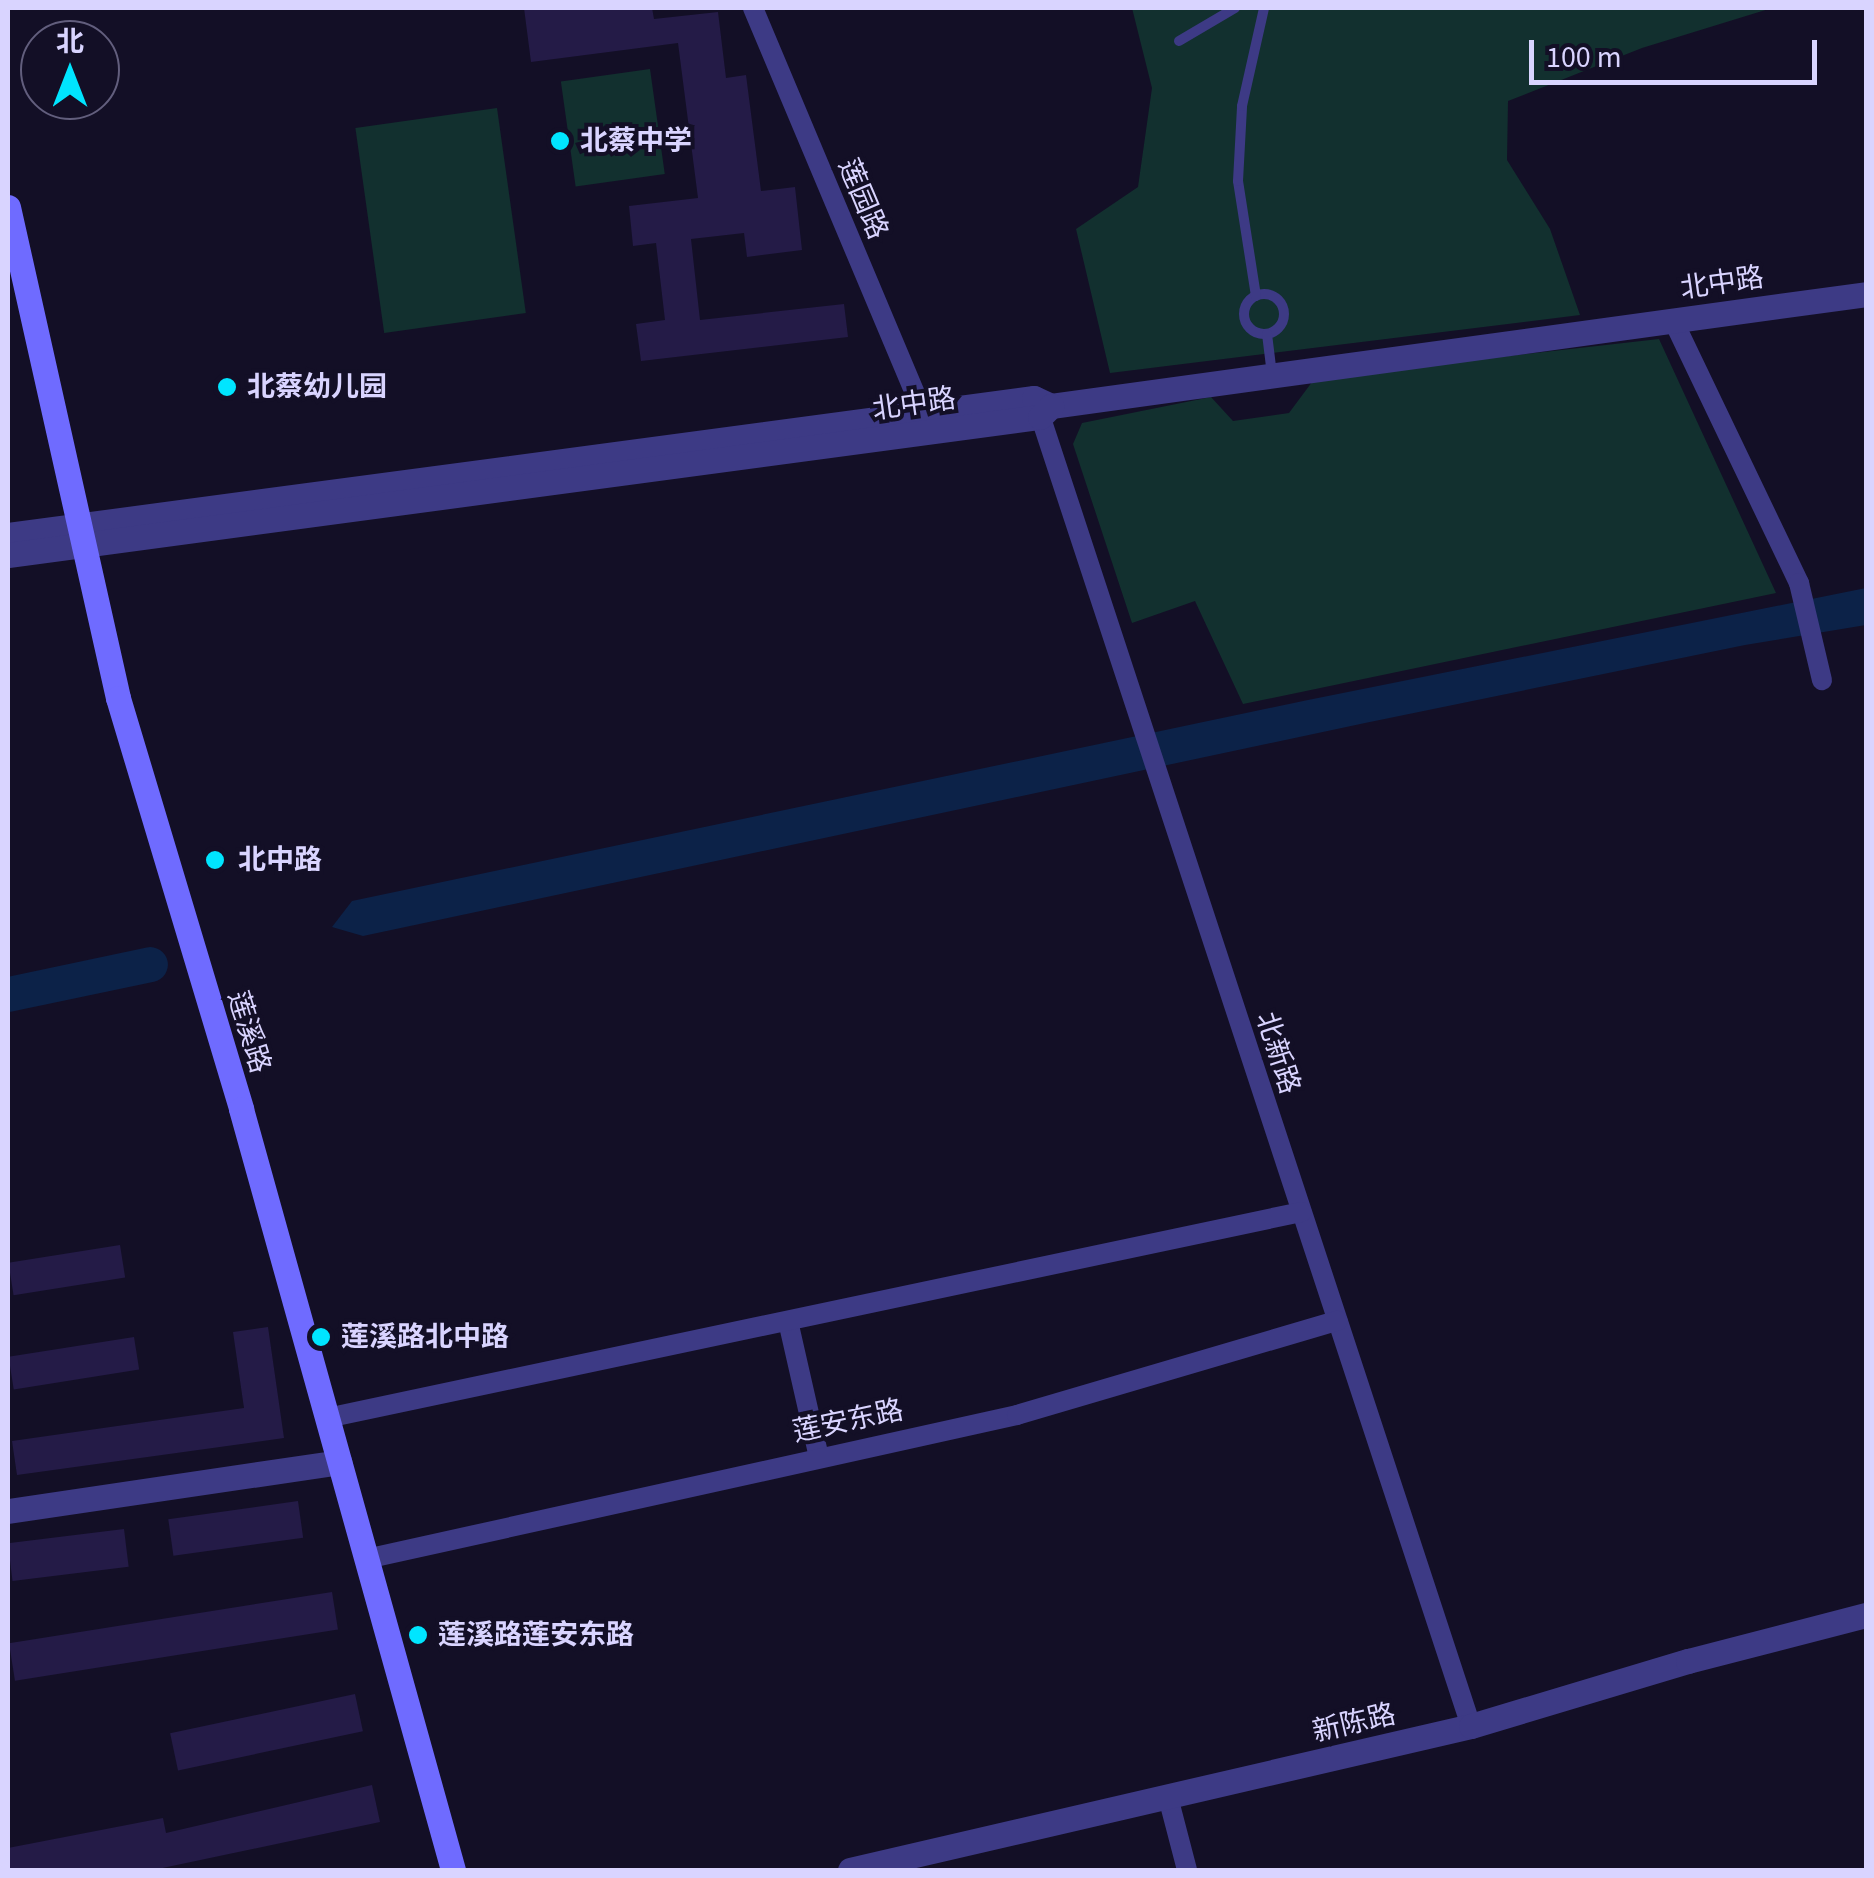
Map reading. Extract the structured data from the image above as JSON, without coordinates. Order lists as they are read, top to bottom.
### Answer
{
  "streets": {
    "main road": ["莲溪路"],
    "street": [
      "莲园路",
      "北中路",
      "北新路",
      "莲安东路",
      "新陈路"
    ]
  },
  "crossings": [
    ["莲园路", "北中路"],
    ["北中路", "莲溪路"],
    ["北中路", "北新路"],
    ["莲溪路", "莲安东路"],
    ["北新路", "莲安东路"],
    ["北新路", "新陈路"]
  ],
  "places": [
    "北蔡中学",
    "北蔡幼儿园",
    "北中路",
    "莲溪路北中路",
    "莲溪路莲安东路"
  ],
  "scale_bar": "100 m",
  "north": "top"
}
